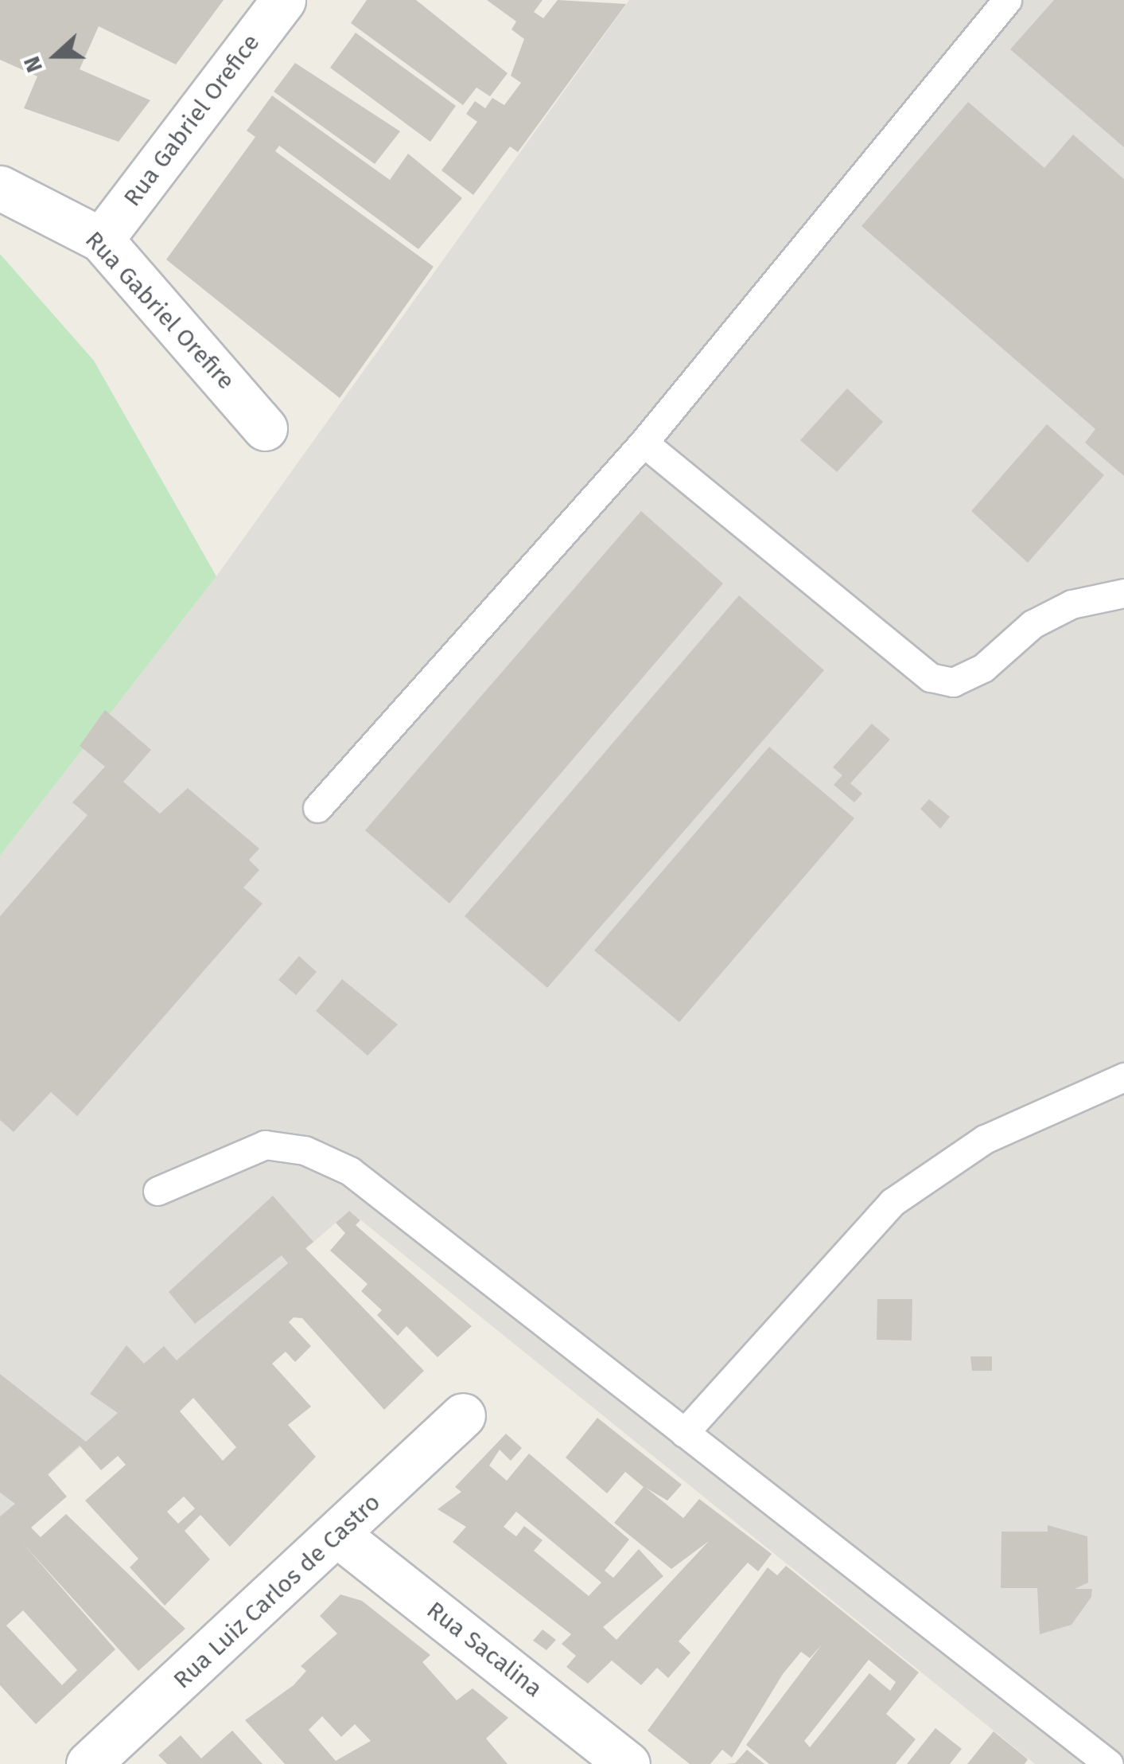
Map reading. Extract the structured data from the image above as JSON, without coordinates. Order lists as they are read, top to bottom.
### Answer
{
  "streets": {
    "street": [
      "Rua Gabriel Orefice",
      "Rua Gabriel Orefire",
      "Rua Luiz Carlos de Castro",
      "Rua Sacalina"
    ]
  },
  "crossings": [
    ["Rua Gabriel Orefice", "Rua Gabriel Orefire"],
    ["Rua Luiz Carlos de Castro", "Rua Sacalina"]
  ],
  "north": "left"
}
